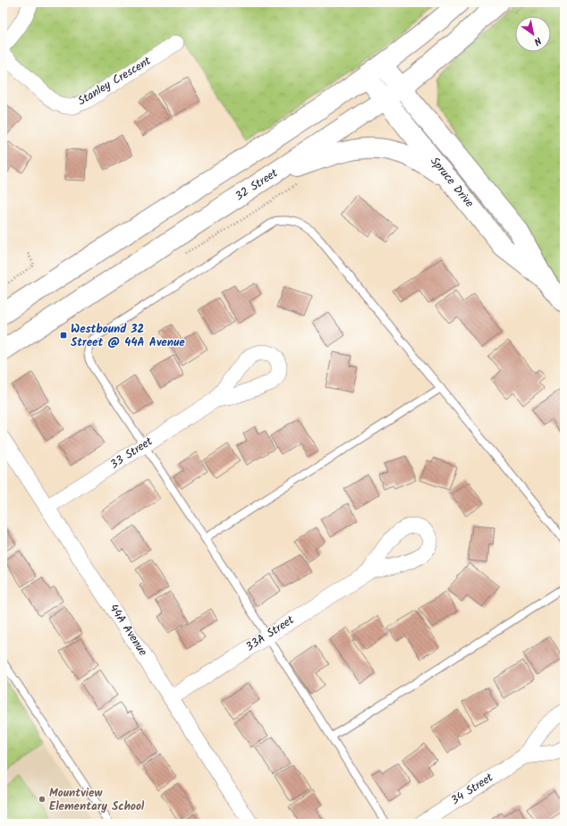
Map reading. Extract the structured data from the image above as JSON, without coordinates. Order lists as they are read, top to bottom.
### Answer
{
  "streets": {
    "main road": ["Spruce Drive", "32 Street"],
    "street": [
      "Stanley Crescent",
      "33 Street",
      "44A Avenue",
      "33A Street",
      "34 Street"
    ]
  },
  "crossings": [
    ["Spruce Drive", "32 Street"],
    ["33 Street", "44A Avenue"],
    ["44A Avenue", "33A Street"]
  ],
  "places": {
    "transit": ["Westbound 32 Street @ 44A Avenue"],
    "other": ["Mountview Elementary School"]
  },
  "north": "bottom right"
}
